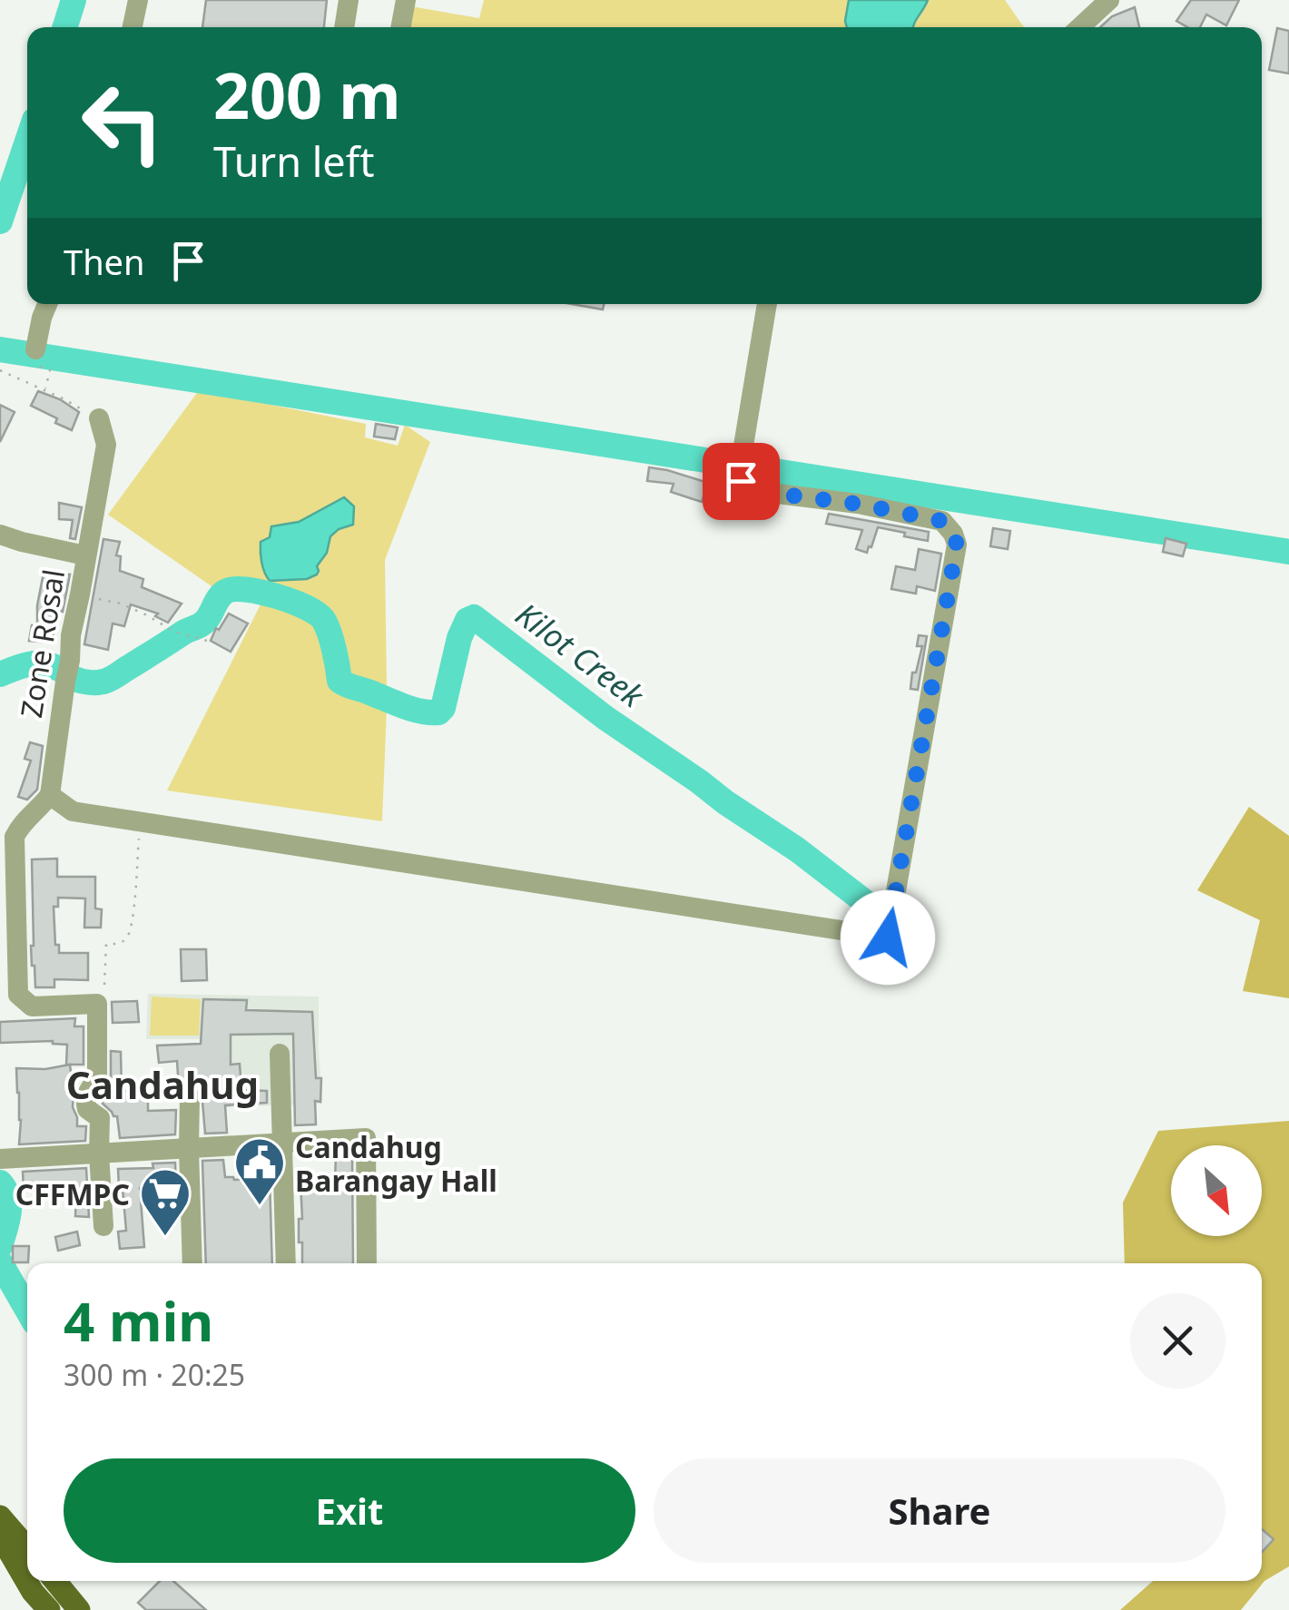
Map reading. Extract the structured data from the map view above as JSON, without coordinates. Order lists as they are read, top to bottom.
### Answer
{
  "streets": {
    "street": ["Zone Rosal"]
  },
  "districts": ["Candahug"],
  "water": ["Kilot Creek"],
  "places": {
    "public building": ["Candahug Barangay Hall"],
    "supermarket": ["CFFMPC"]
  },
  "north": "bottom right",
  "page": {
    "turn": ["200 m", "Turn left"],
    "then": "Then",
    "heading": ["4 min", "300 m · 20:25"],
    "buttons": ["Exit", "Share"]
  }
}
